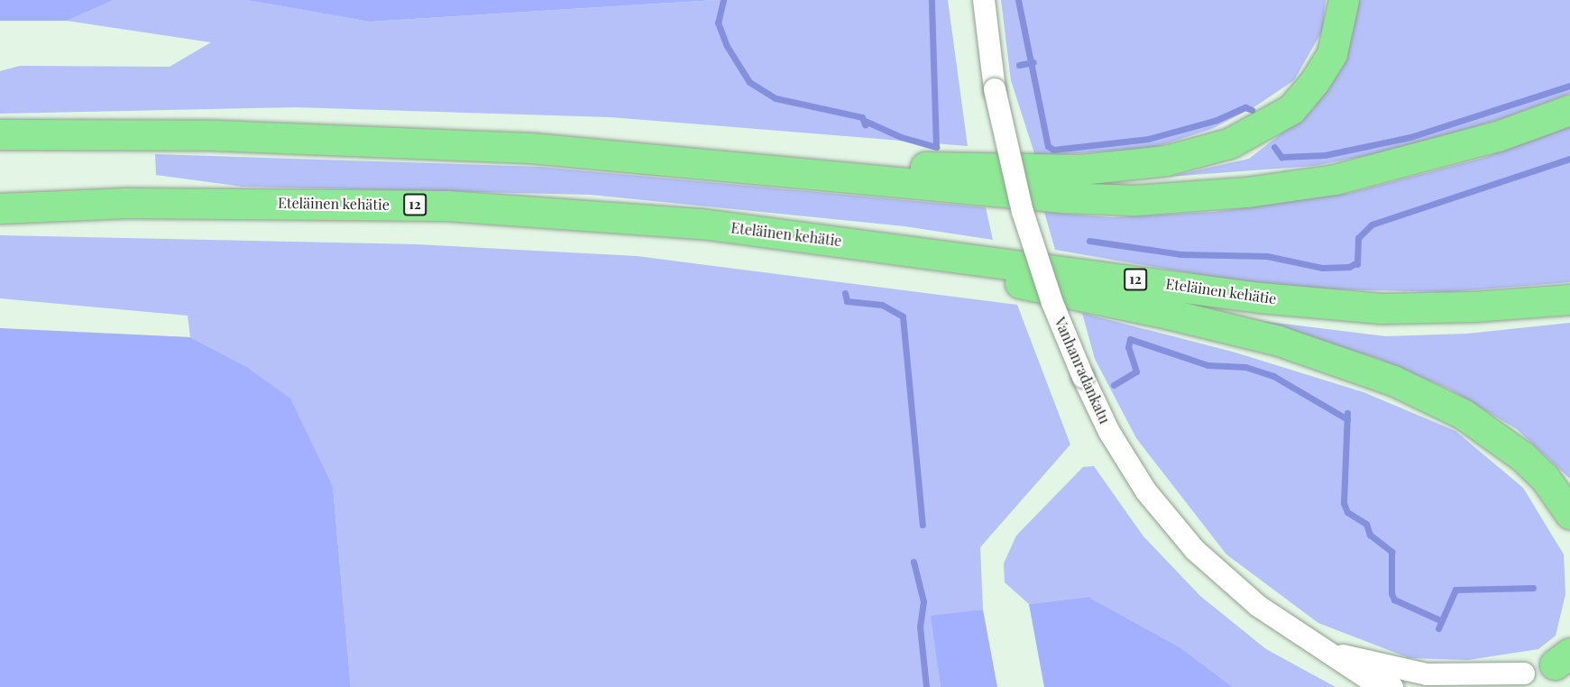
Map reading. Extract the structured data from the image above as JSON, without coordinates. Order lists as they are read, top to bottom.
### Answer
{
  "streets": {
    "highway": ["Eteläinen kehätie", "12"],
    "street": ["Vanhanradankatu"]
  }
}
